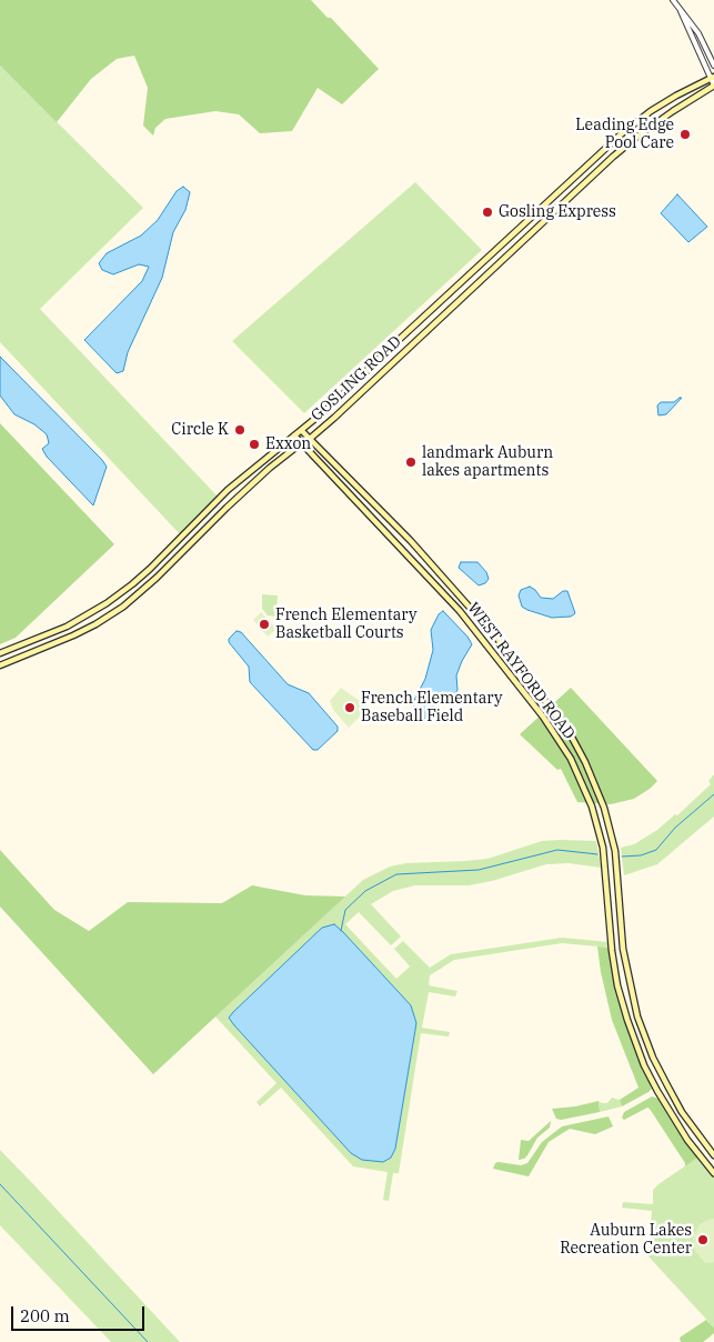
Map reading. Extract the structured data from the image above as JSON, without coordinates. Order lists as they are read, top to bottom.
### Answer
{
  "streets": {
    "main road": ["GOSLING ROAD", "WEST RAYFORD ROAD"]
  },
  "crossings": [
    ["GOSLING ROAD", "WEST RAYFORD ROAD"]
  ],
  "places": [
    "Leading Edge Pool Care",
    "Gosling Express",
    "Circle K",
    "Exxon",
    "landmark Auburn lakes apartments",
    "French Elementary Basketball Courts",
    "French Elementary Baseball Field",
    "Auburn Lakes Recreation Center"
  ],
  "scale_bar": "200 m"
}
